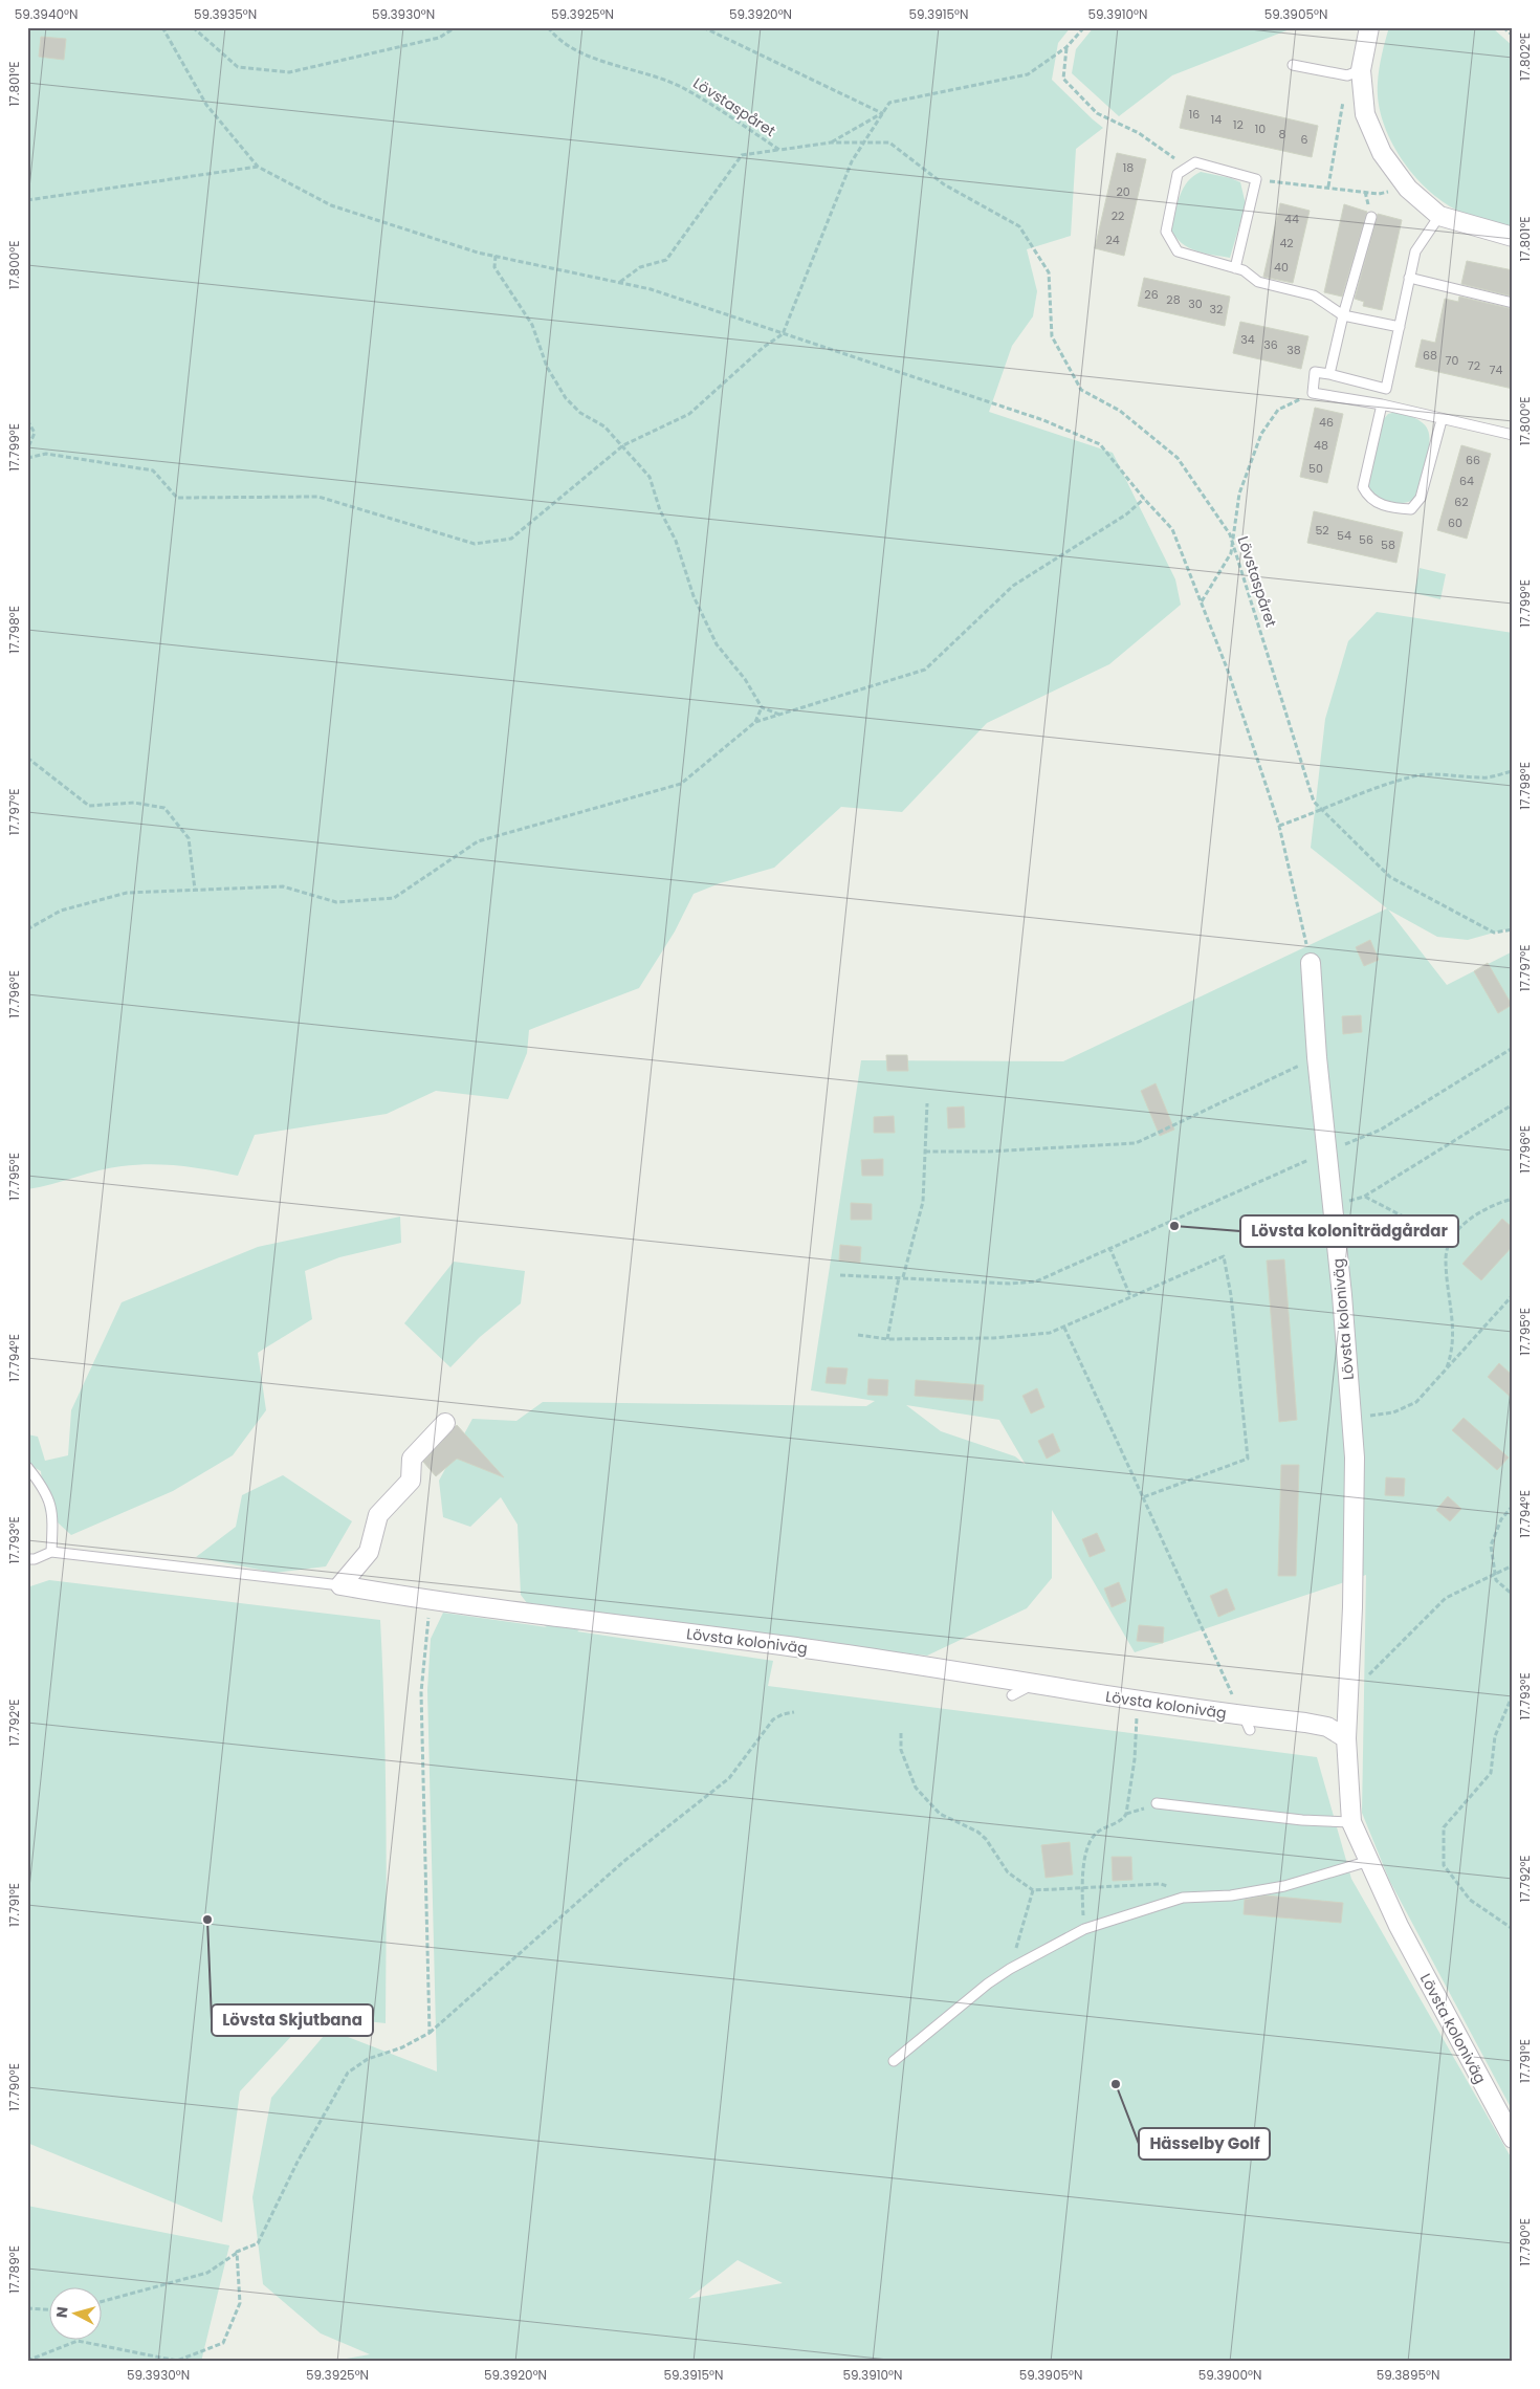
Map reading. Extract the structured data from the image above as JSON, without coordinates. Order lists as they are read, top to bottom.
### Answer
{
  "streets": {
    "street": ["Lövsta koloniväg"],
    "path": ["Lövstaspåret"]
  },
  "places": ["Lövsta koloniträdgårdar", "Lövsta Skjutbana", "Hässelby Golf"],
  "house_numbers": [
    "16",
    "14",
    "12",
    "10",
    "8",
    "6",
    "18",
    "20",
    "22",
    "44",
    "24",
    "42",
    "40",
    "26",
    "28",
    "30",
    "32",
    "34",
    "36",
    "38",
    "68",
    "70",
    "72",
    "74",
    "46",
    "48",
    "66",
    "50",
    "64",
    "62",
    "60",
    "52",
    "54",
    "56",
    "58"
  ],
  "north": "left",
  "coordinates": [
    "59.3940°N",
    "59.3935°N",
    "59.3930°N",
    "59.3925°N",
    "59.3920°N",
    "59.3915°N",
    "59.3910°N",
    "59.3905°N",
    "17.802°E",
    "17.801°E",
    "17.800°E",
    "17.799°E",
    "17.798°E",
    "17.797°E",
    "17.796°E",
    "17.795°E",
    "17.794°E",
    "17.793°E",
    "17.792°E",
    "17.791°E",
    "17.790°E",
    "17.789°E",
    "59.3900°N",
    "59.3895°N"
  ]
}
